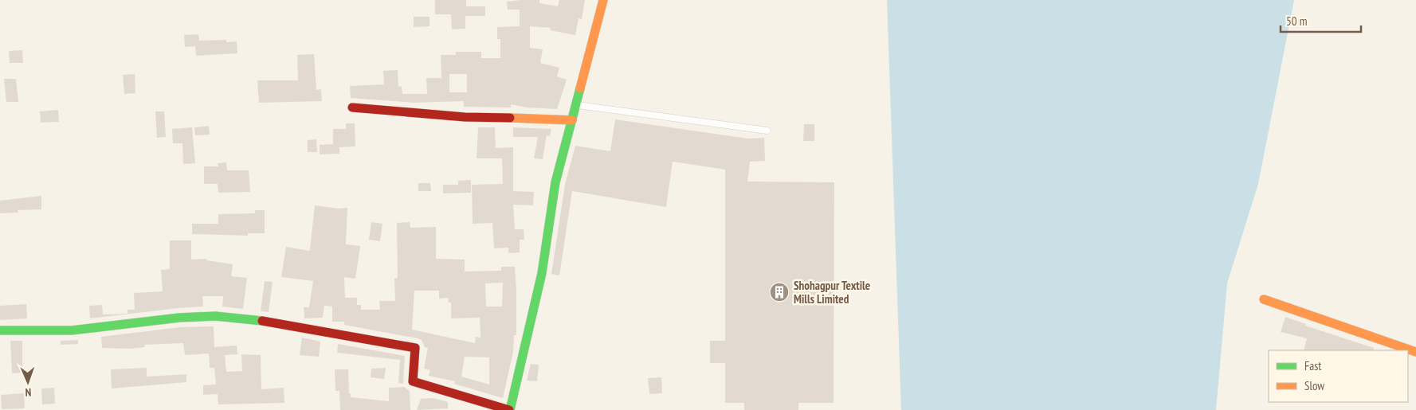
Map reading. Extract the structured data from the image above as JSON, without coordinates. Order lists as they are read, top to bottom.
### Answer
{
  "places": {
    "building": ["Shohagpur Textile Mills Limited"]
  },
  "legend": ["Fast", "Slow"],
  "scale_bar": "50 m",
  "north": "bottom"
}
